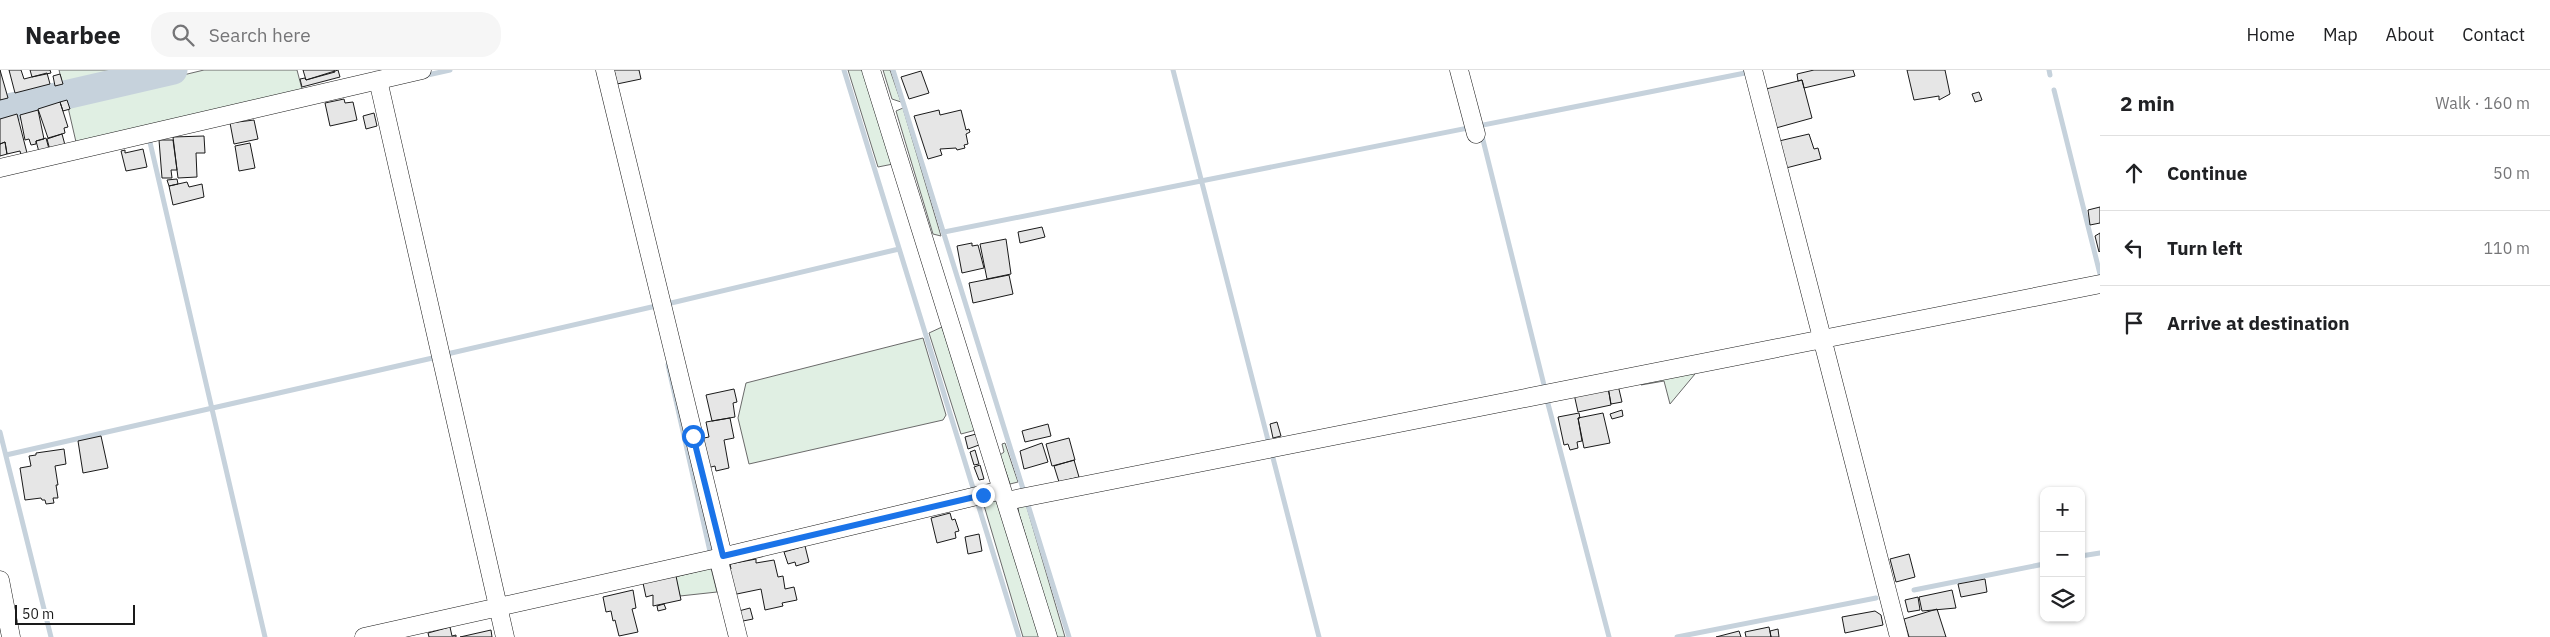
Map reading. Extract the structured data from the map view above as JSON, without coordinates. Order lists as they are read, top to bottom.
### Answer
{
  "scale_bar": "50 m",
  "page": {
    "header": "Nearbee",
    "search": "Search here",
    "nav": [
      "Home",
      "Map",
      "About",
      "Contact"
    ],
    "heading": ["2 min", "Walk · 160 m"],
    "list": [
      ["Continue", "50 m"],
      ["Turn left", "110 m"],
      "Arrive at destination"
    ],
    "map_buttons": ["+", "−"],
    "scale": "50 m"
  }
}
